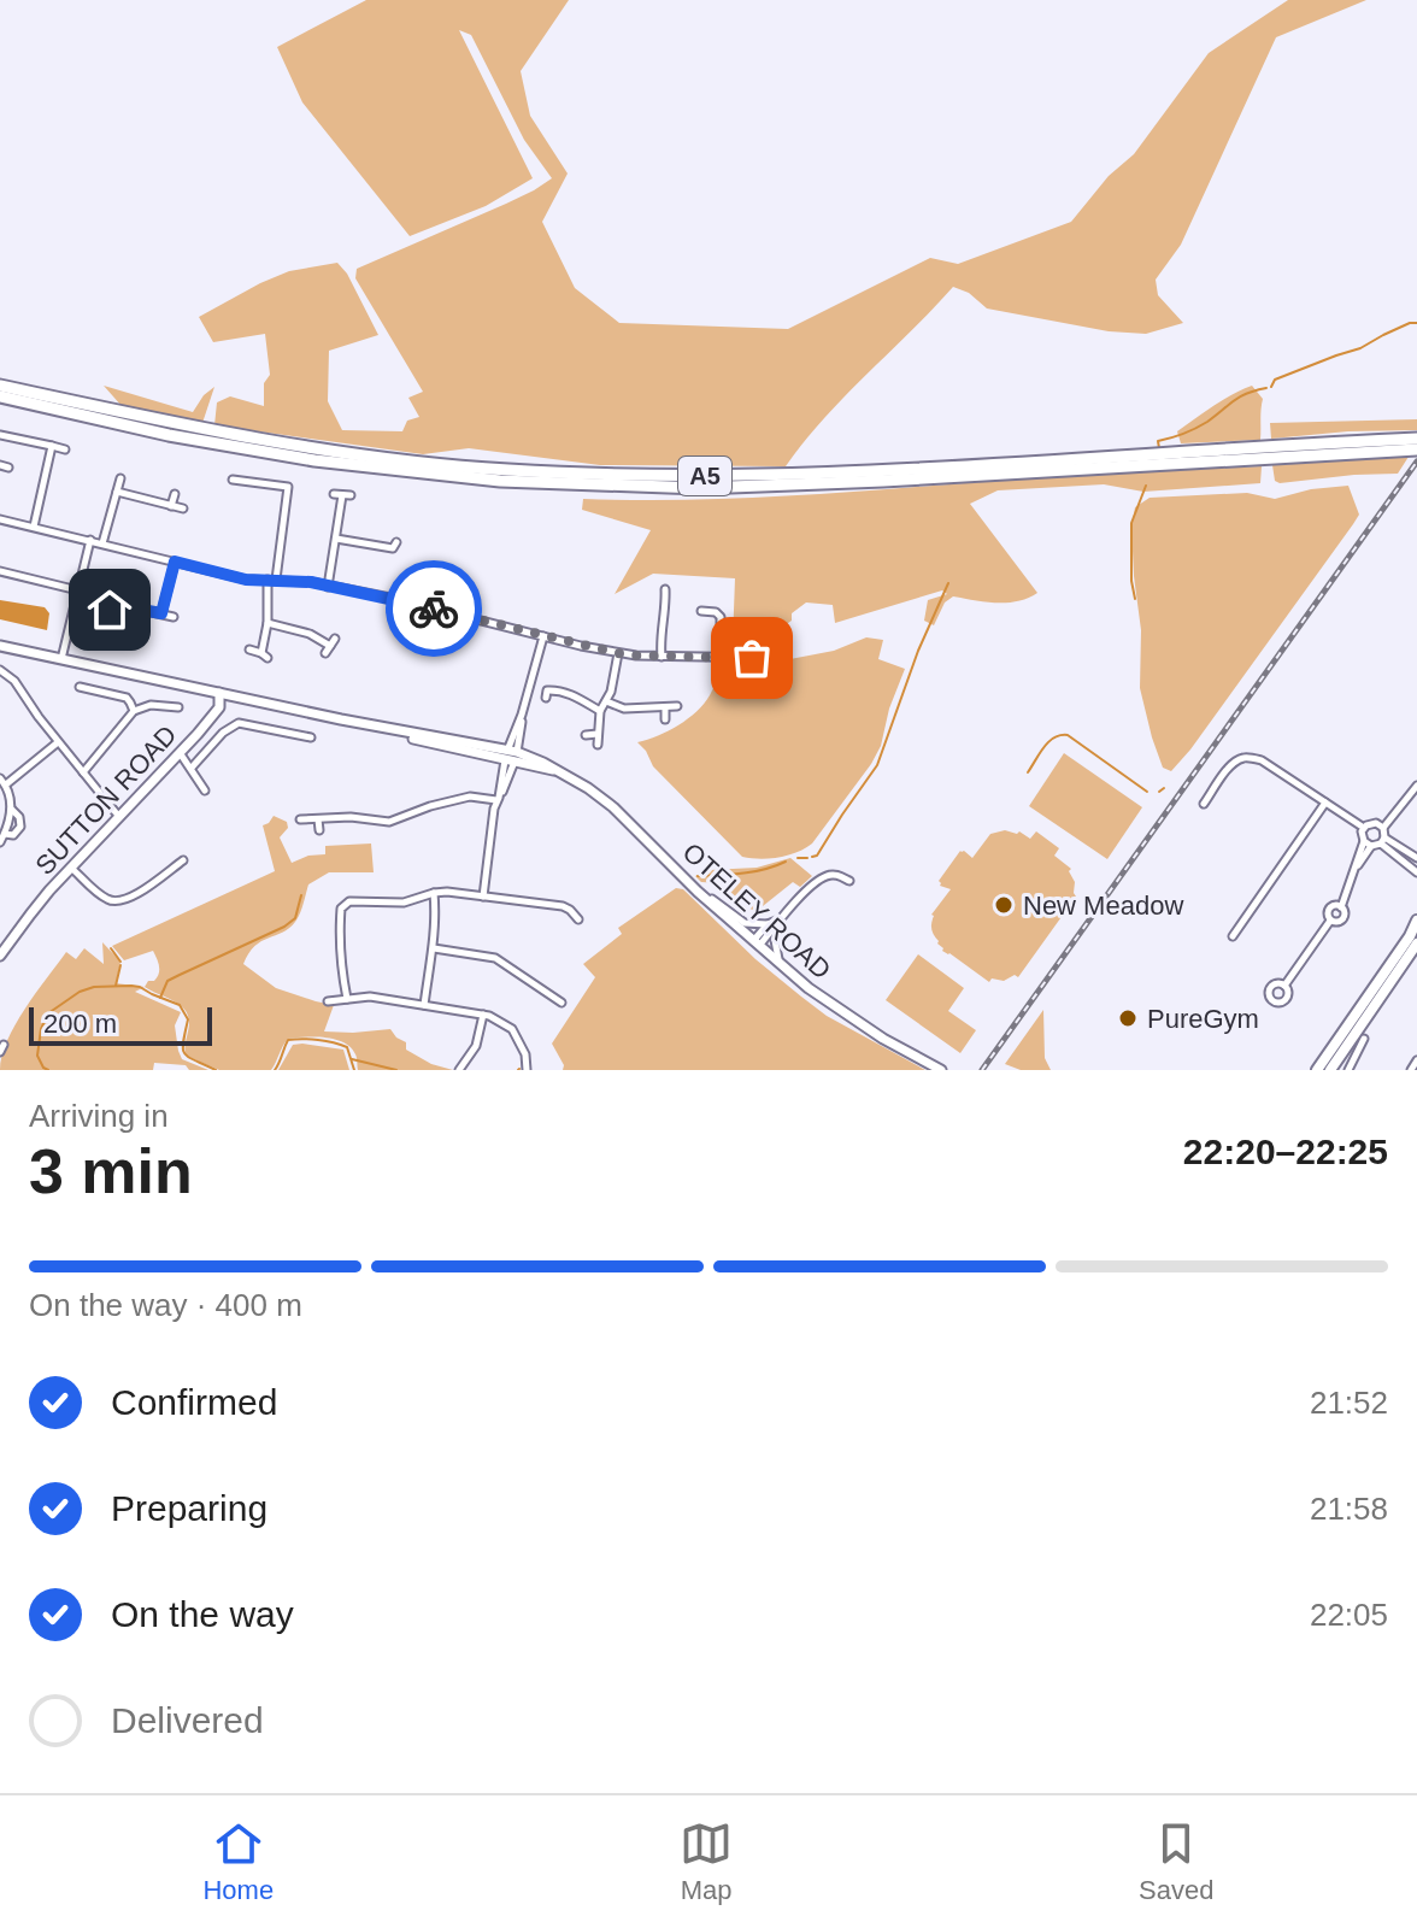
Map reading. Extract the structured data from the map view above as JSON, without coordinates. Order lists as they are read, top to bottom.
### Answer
{
  "streets": {
    "highway": ["A5"],
    "main road": ["SUTTON ROAD", "OTELEY ROAD"]
  },
  "crossings": [
    ["SUTTON ROAD", "OTELEY ROAD"]
  ],
  "places": ["New Meadow", "PureGym"],
  "scale_bar": "200 m",
  "page": {
    "scale": "200 m",
    "heading": ["3 min", "Arriving in", "22:20–22:25"],
    "bar": "On the way · 400 m",
    "list": [
      ["Confirmed", "21:52"],
      ["Preparing", "21:58"],
      ["On the way", "22:05"],
      "Delivered"
    ],
    "tabs": ["Home", "Map", "Saved"]
  }
}
